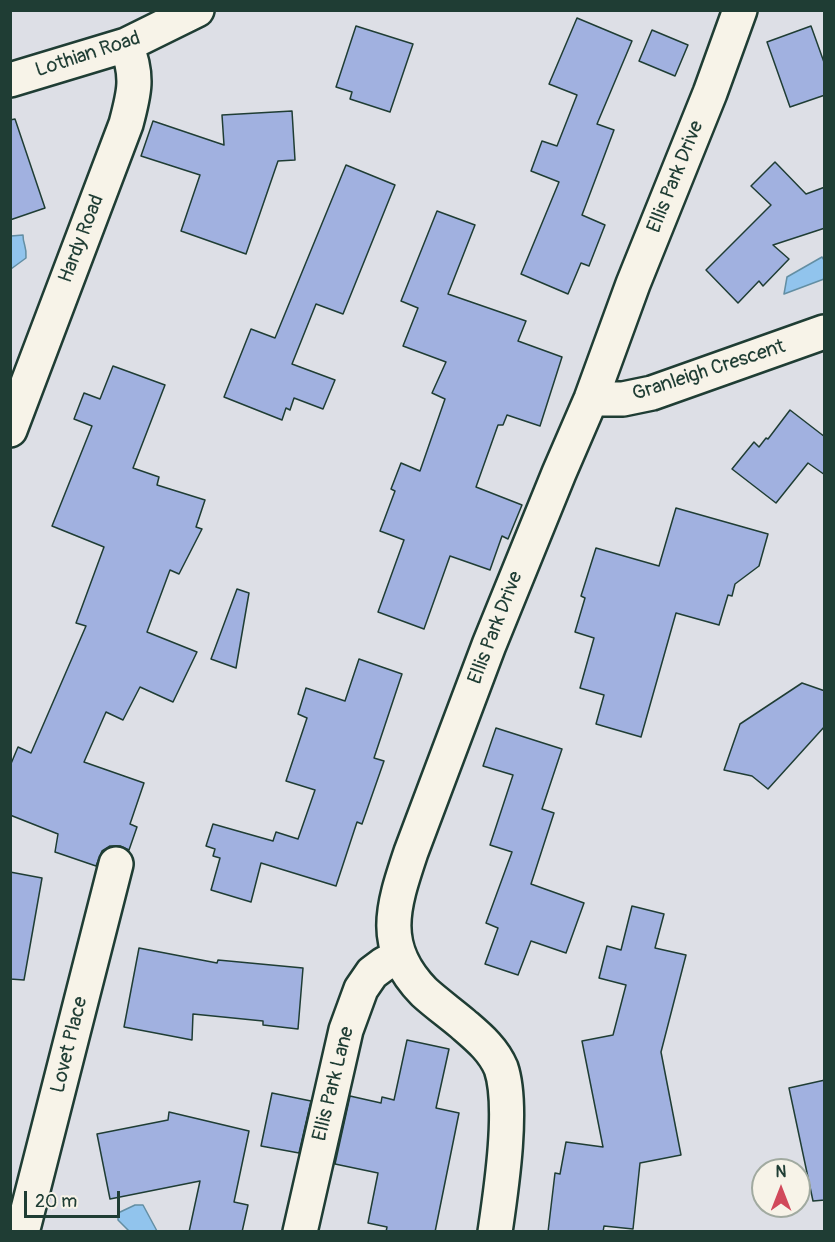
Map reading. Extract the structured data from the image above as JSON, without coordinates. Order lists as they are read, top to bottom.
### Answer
{
  "streets": {
    "street": [
      "Lothian Road",
      "Ellis Park Drive",
      "Hardy Road",
      "Granleigh Crescent",
      "Lovet Place",
      "Ellis Park Lane"
    ]
  },
  "crossings": [
    ["Lothian Road", "Hardy Road"],
    ["Ellis Park Drive", "Granleigh Crescent"],
    ["Ellis Park Drive", "Ellis Park Lane"]
  ],
  "scale_bar": "20 m",
  "north": "top"
}
